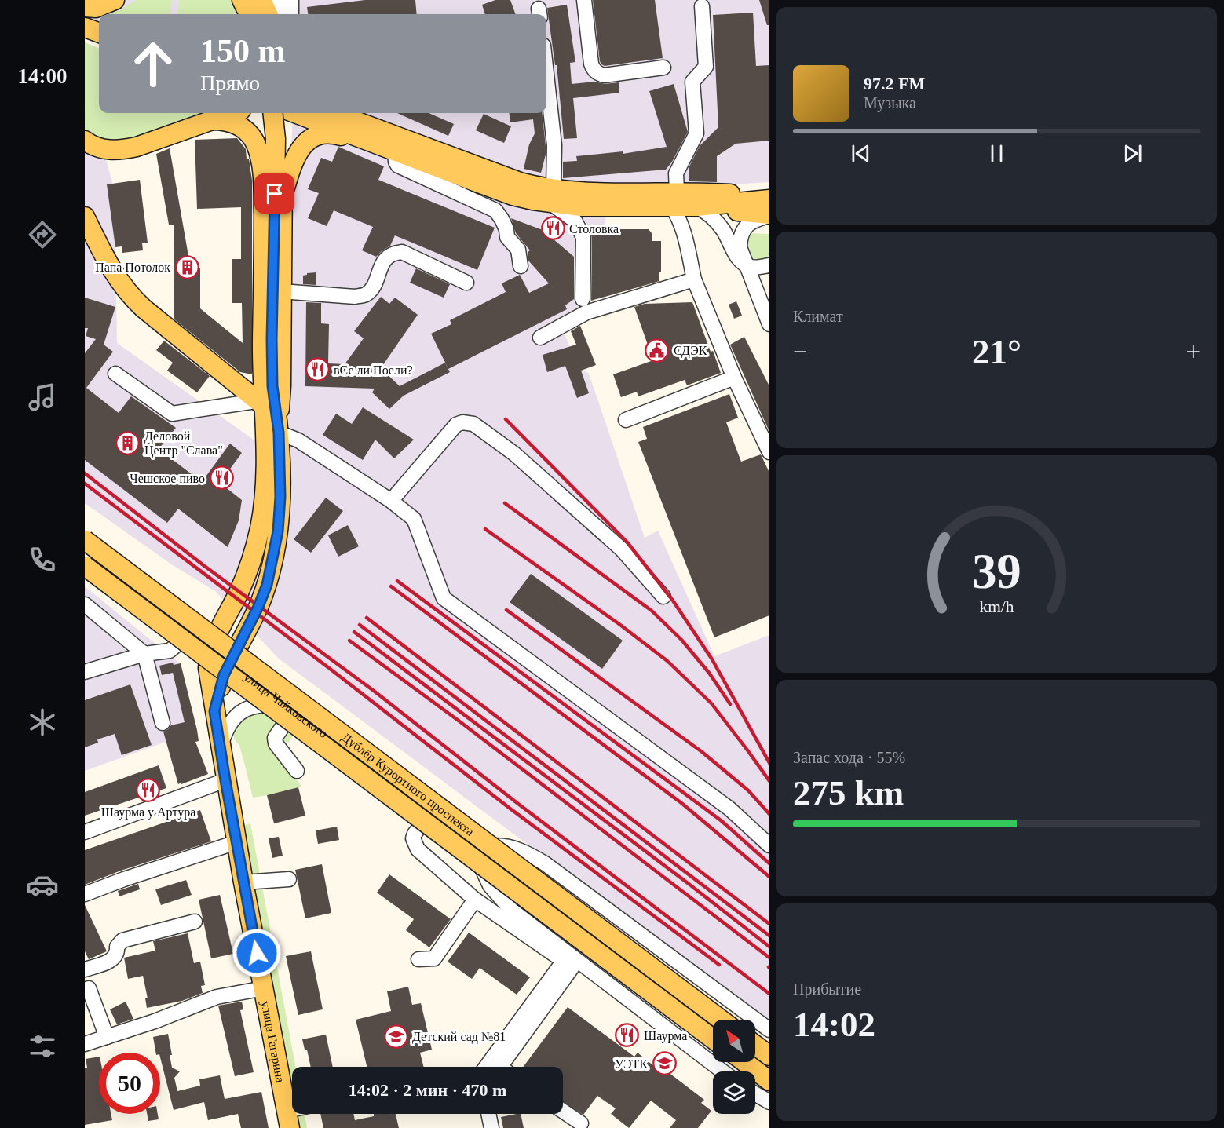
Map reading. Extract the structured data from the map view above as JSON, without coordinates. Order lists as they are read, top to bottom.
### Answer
{
  "streets": {
    "main road": ["улица Чайковского", "Дублёр Курортного проспекта", "улица Гагарина"]
  },
  "crossings": [
    ["улица Чайковского", "улица Гагарина"]
  ],
  "places": {
    "restaurant": [
      "Столовка",
      "вСе ли Поели?",
      "Чешское пиво",
      "Шаурма у Артура",
      "Шаурма"
    ],
    "building": ["Папа Потолок", "Деловой Центр \"Слава\""],
    "public building": ["СДЭК"],
    "school or university": ["Детский сад №81", "УЭТК"]
  },
  "north": "top left",
  "page": {
    "tabs": "14:00",
    "turn": ["150 m", "Прямо"],
    "song": ["97.2 FM", "Музыка"],
    "tile": [
      "Климат",
      ["Запас хода · 55%", "275 km"],
      ["Прибытие", "14:02"]
    ],
    "heat": ["−", "21°", "+"],
    "limit": "50",
    "trip": "14:02 · 2 мин · 470 m",
    "gauge": ["39", "km/h"]
  }
}
